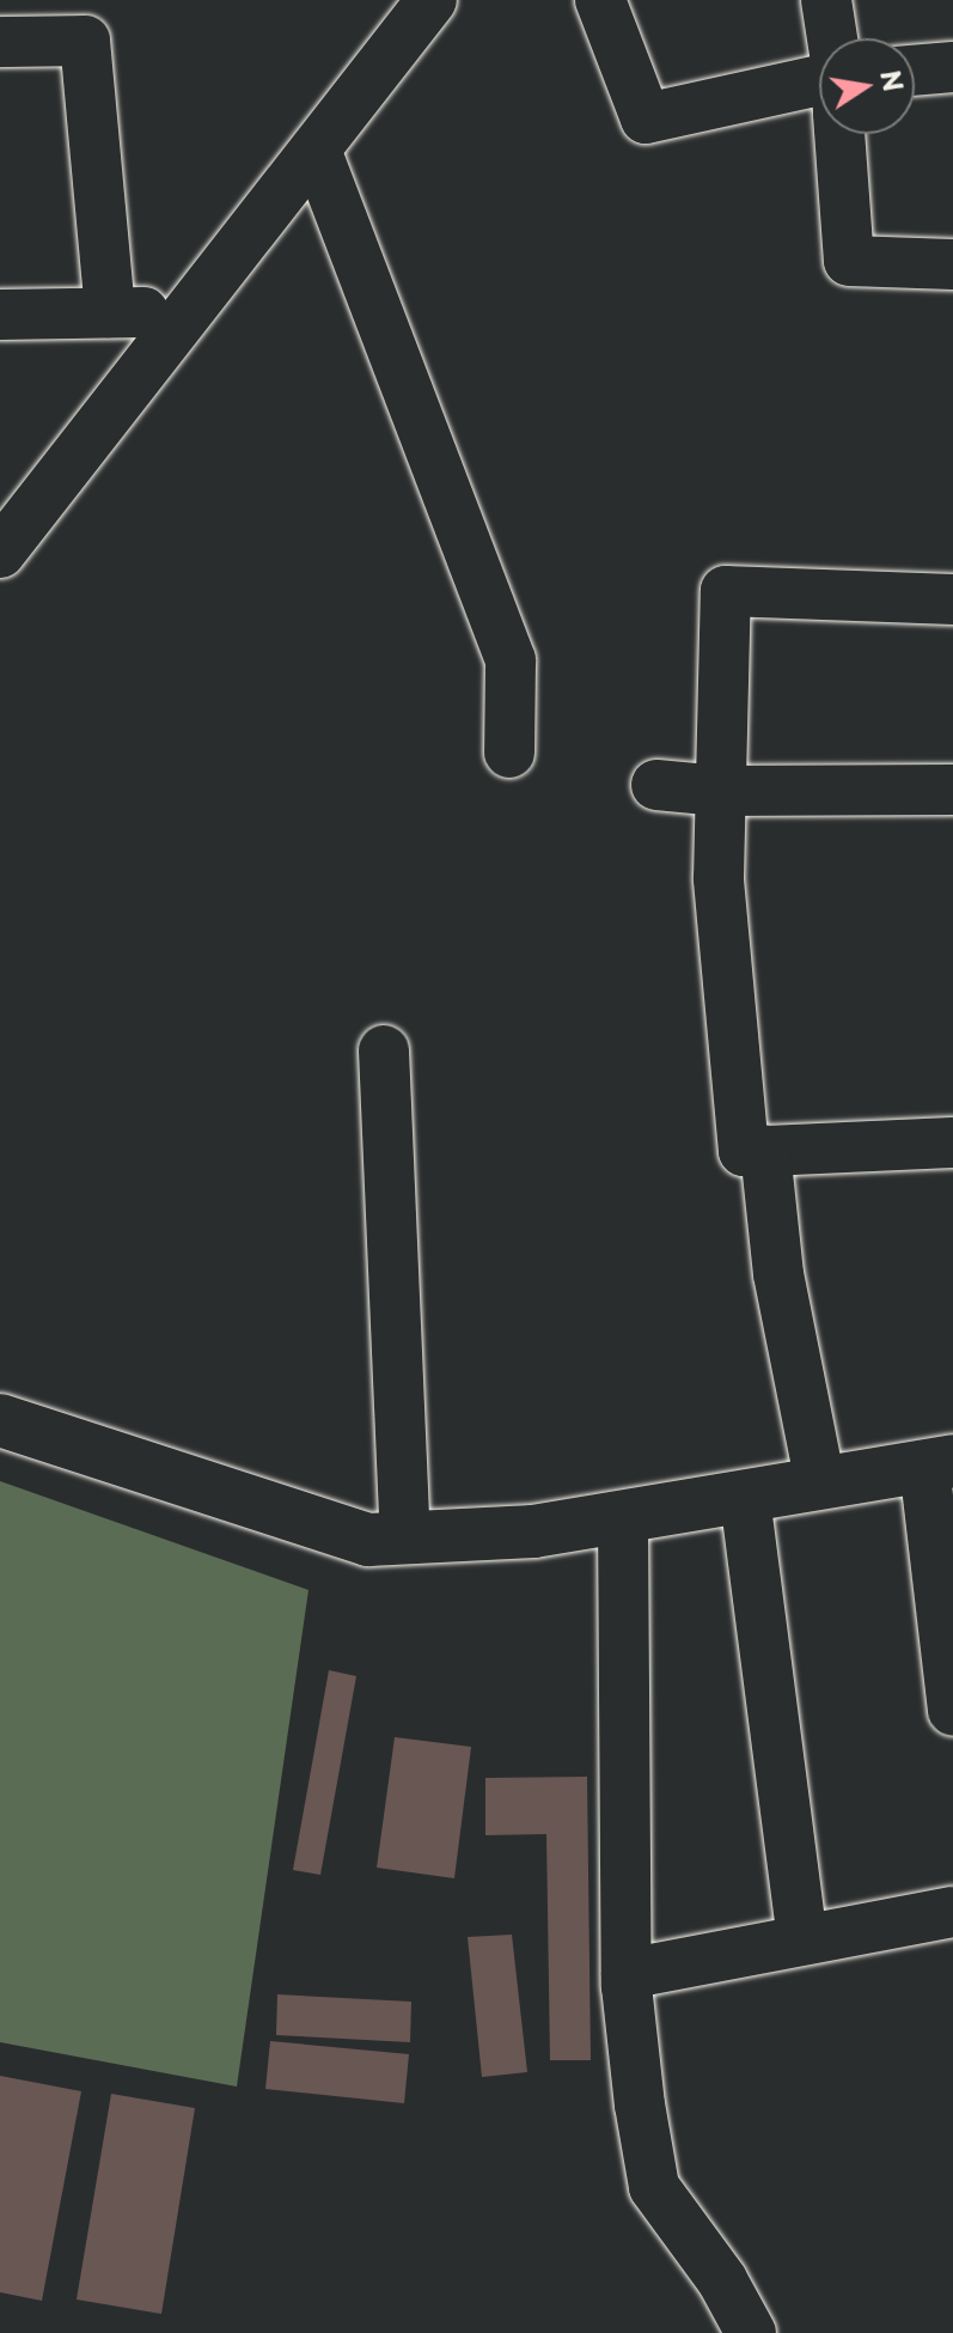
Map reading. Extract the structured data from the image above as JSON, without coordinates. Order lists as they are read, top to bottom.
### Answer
{
  "north": "right"
}
